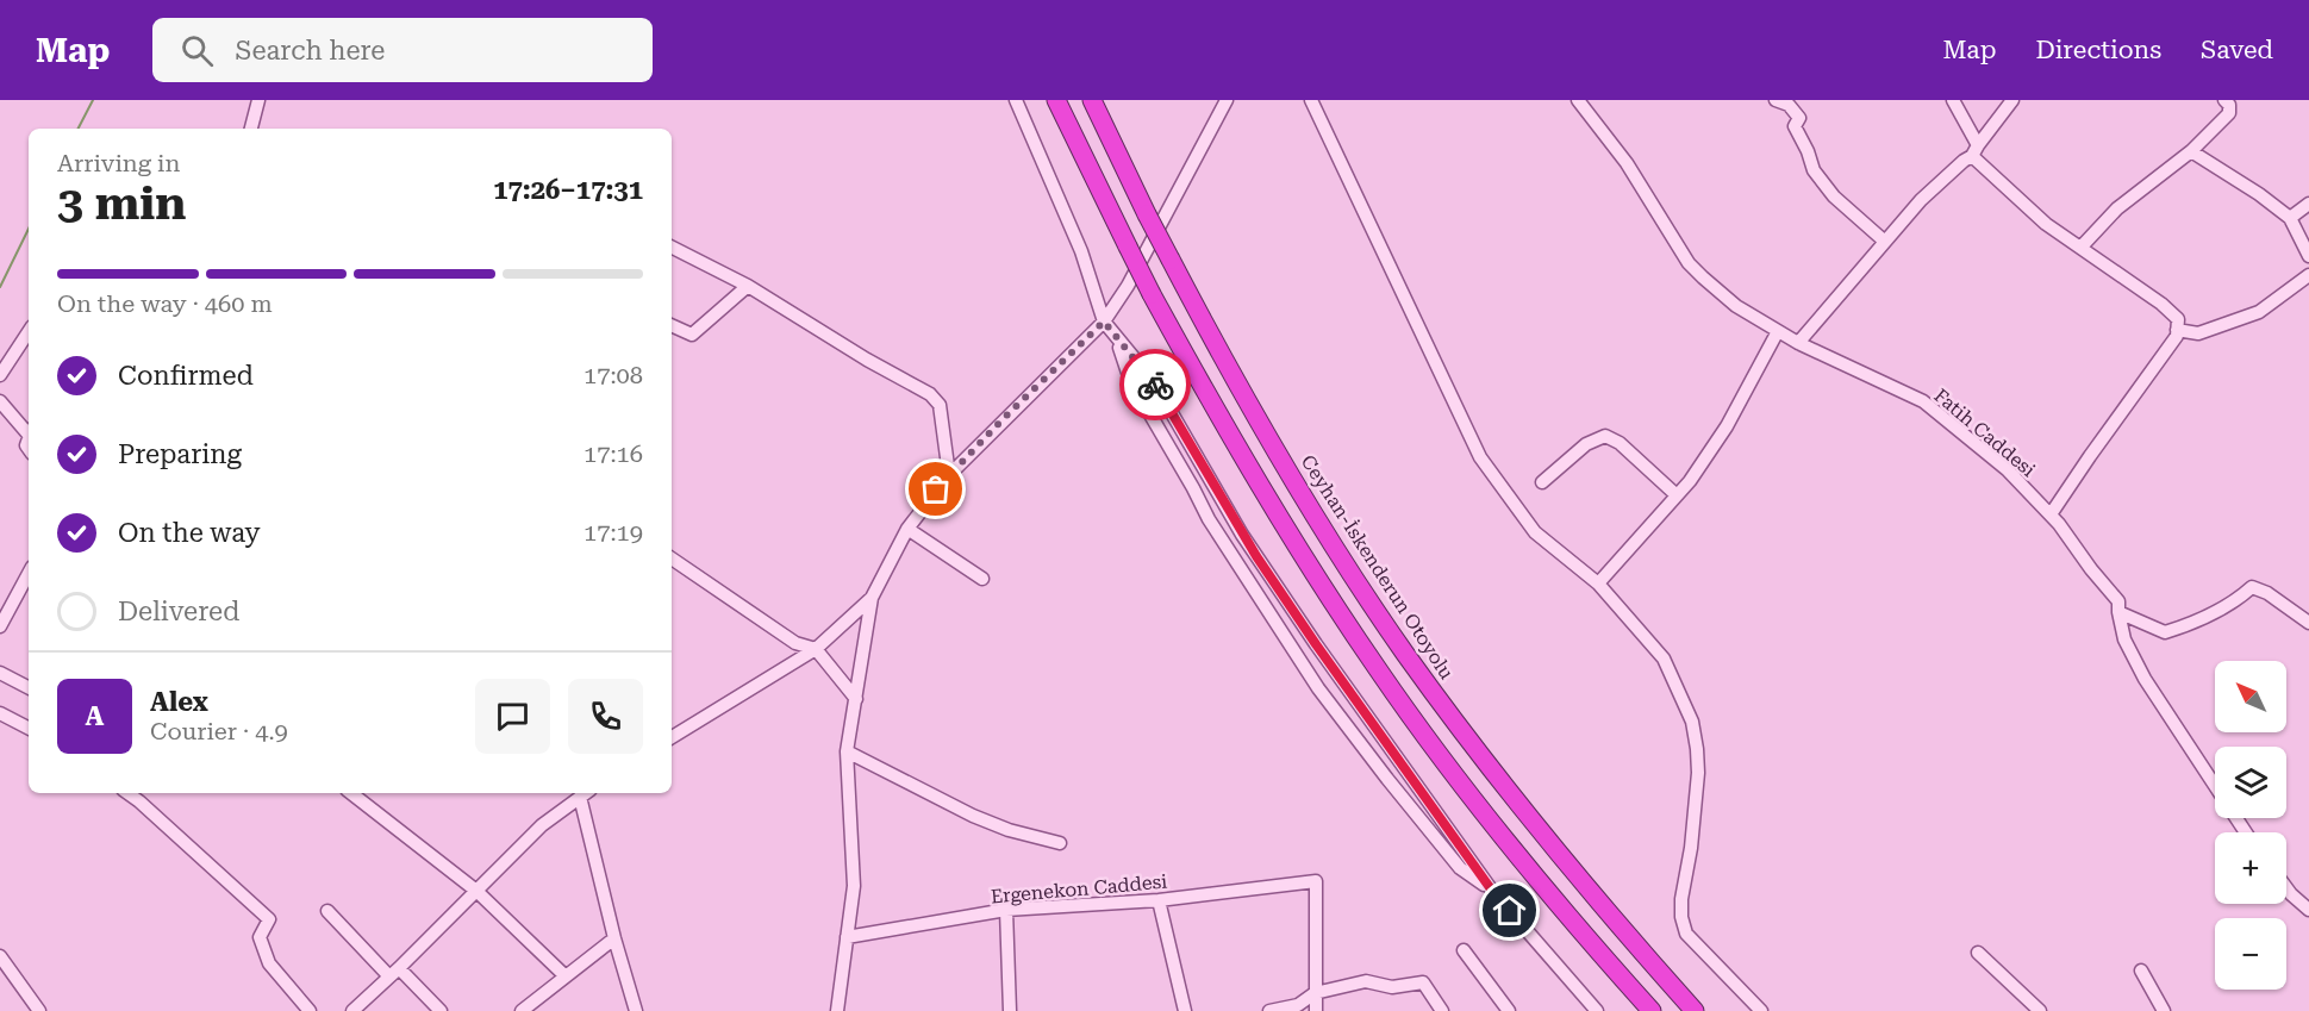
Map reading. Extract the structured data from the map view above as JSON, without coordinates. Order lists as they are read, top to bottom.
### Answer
{
  "streets": {
    "highway": ["Ceyhan-İskenderun Otoyolu"],
    "street": ["Fatih Caddesi", "Ergenekon Caddesi"]
  },
  "north": "top left",
  "page": {
    "header": "Map",
    "search": "Search here",
    "nav": ["Map", "Directions", "Saved"],
    "heading": ["3 min", "Arriving in", "17:26–17:31"],
    "panel": ["Alex", "Courier · 4.9"],
    "bar": "On the way · 460 m",
    "list": [
      ["Confirmed", "17:08"],
      ["Preparing", "17:16"],
      ["On the way", "17:19"],
      "Delivered"
    ],
    "map_buttons": ["+", "−"],
    "round": "A"
  }
}
